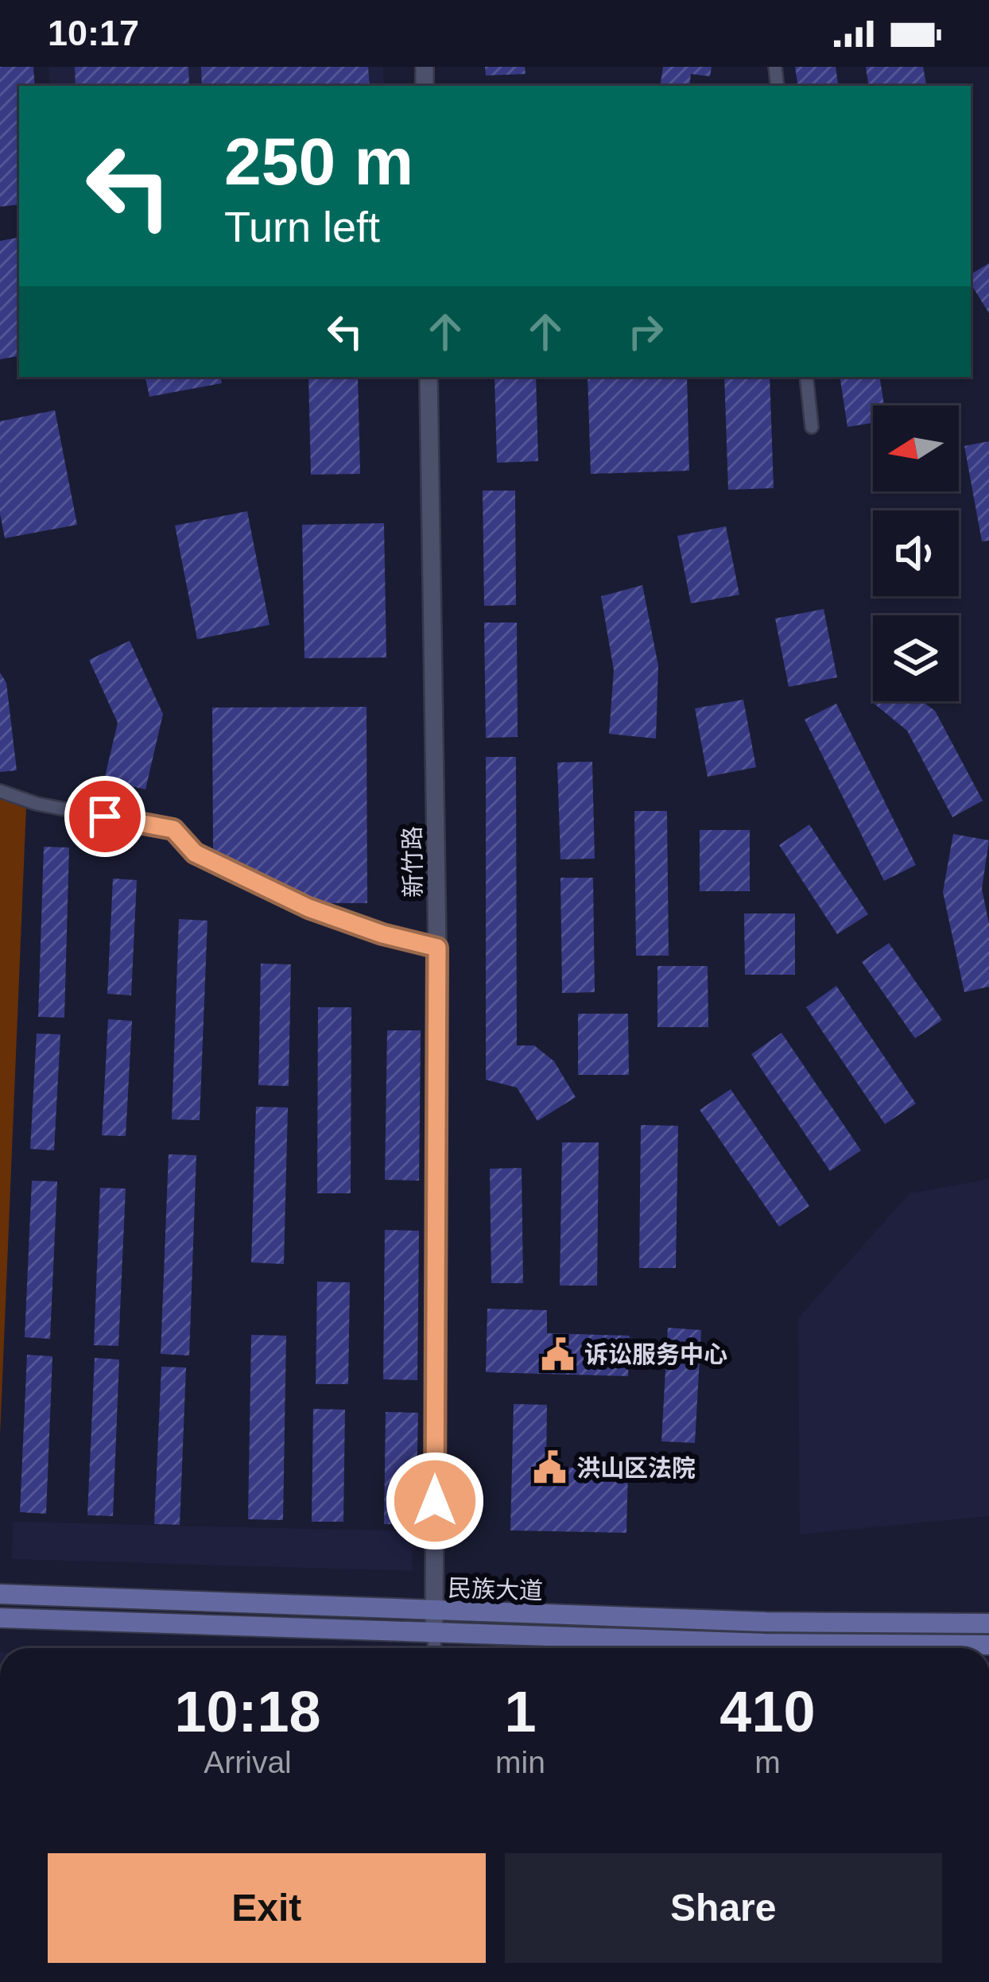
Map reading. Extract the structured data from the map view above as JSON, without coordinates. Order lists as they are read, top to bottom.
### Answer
{
  "streets": {
    "main road": ["新竹路", "民族大道"]
  },
  "crossings": [
    ["新竹路", "民族大道"]
  ],
  "places": {
    "public building": ["诉讼服务中心", "洪山区法院"]
  },
  "north": "left",
  "page": {
    "status": "10:17",
    "turn": ["250 m", "Turn left"],
    "eta": [
      "10:18",
      "Arrival",
      "1",
      "min",
      "410",
      "m"
    ],
    "buttons": ["Exit", "Share"]
  }
}
